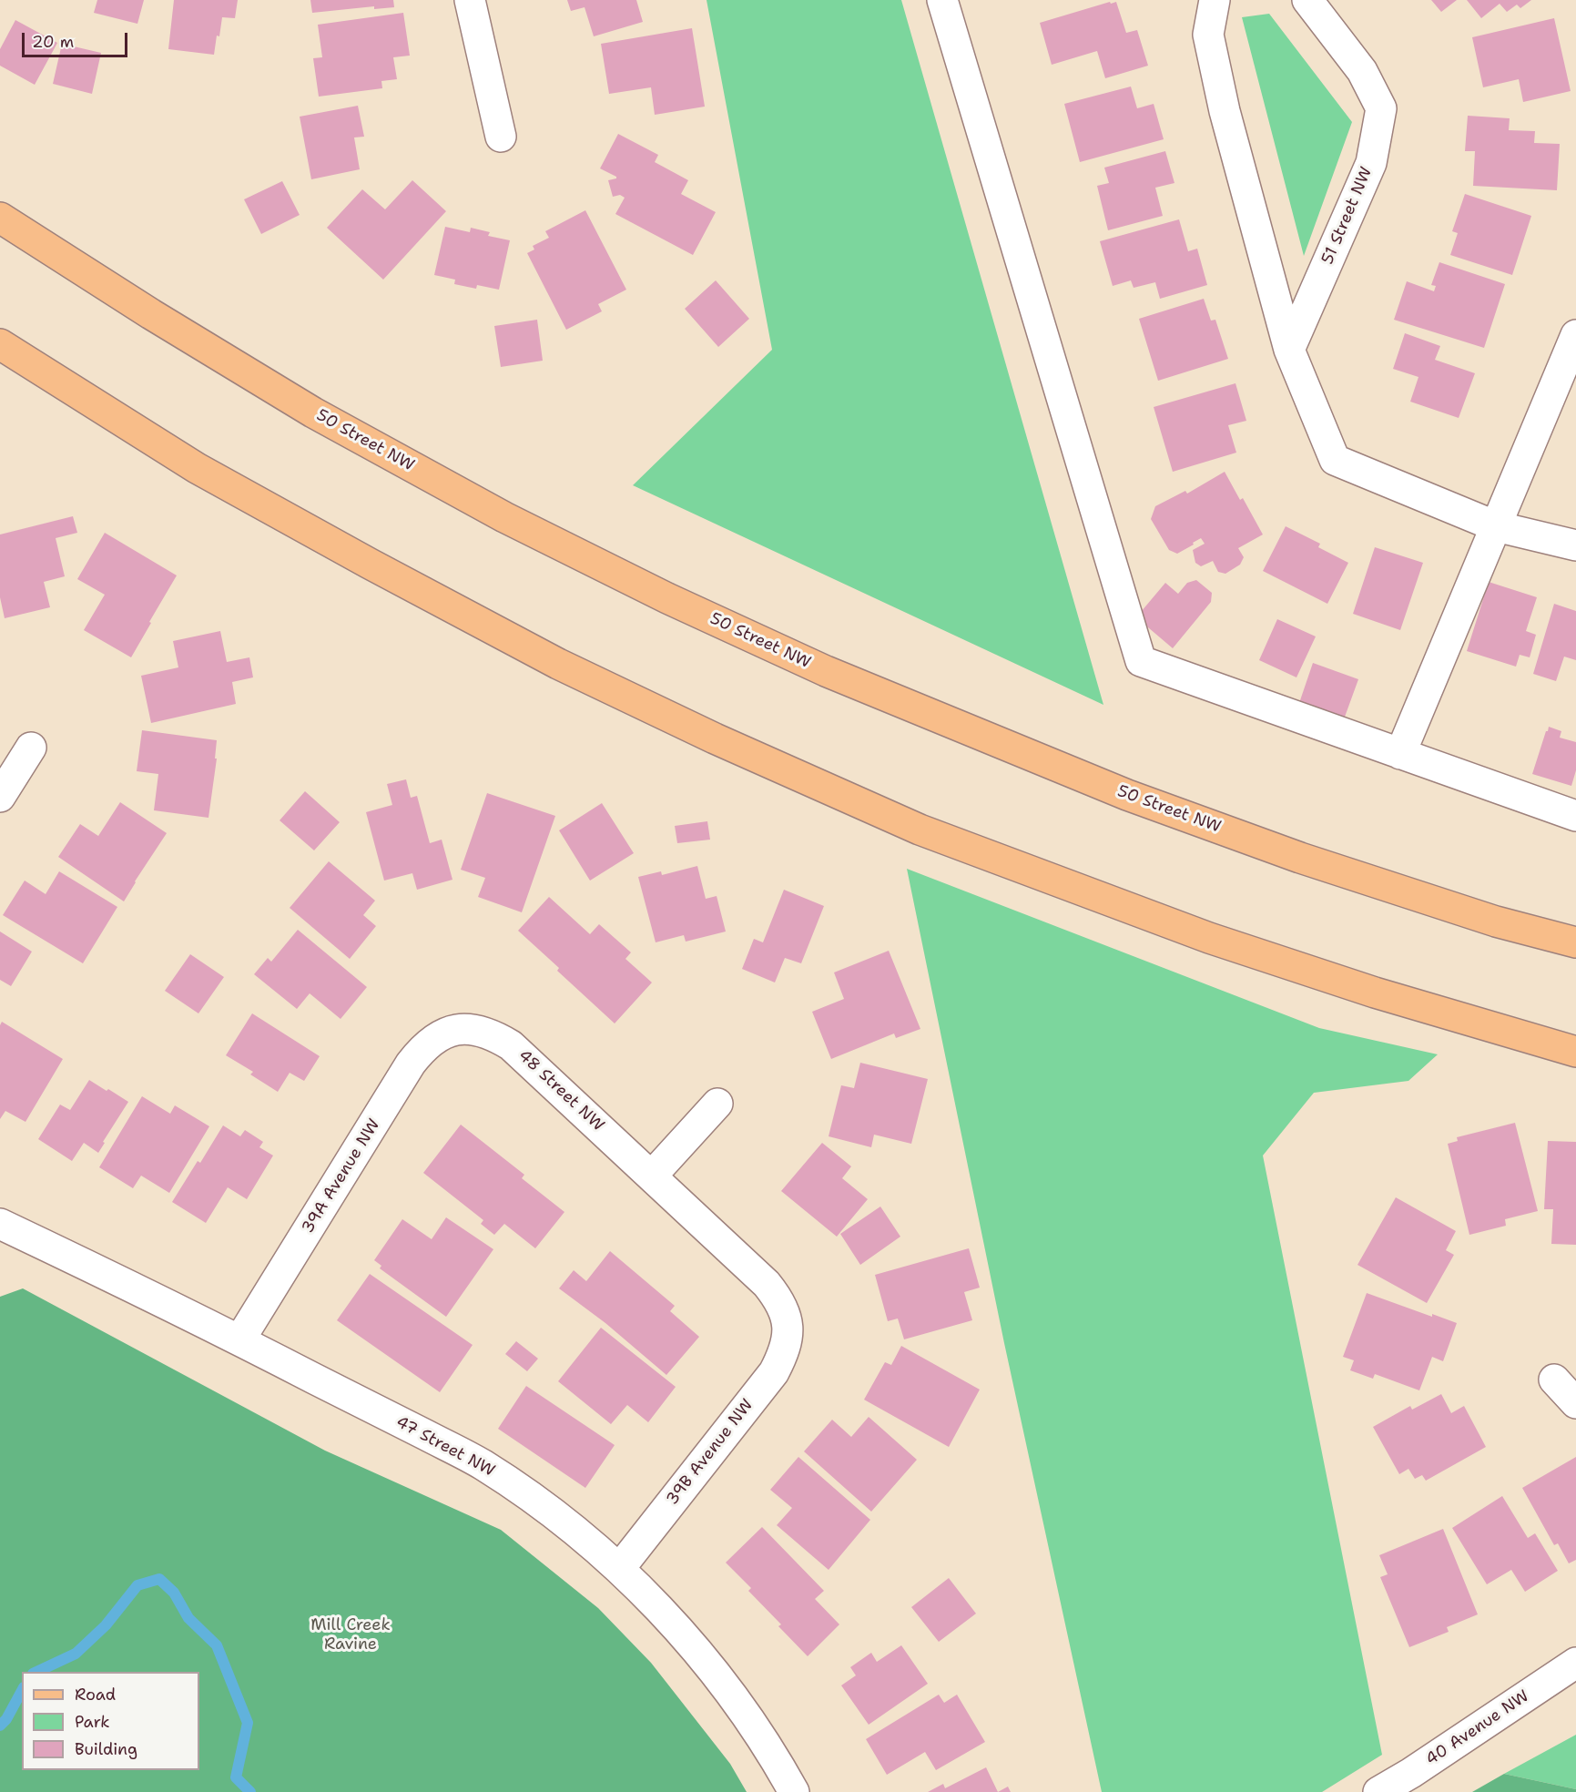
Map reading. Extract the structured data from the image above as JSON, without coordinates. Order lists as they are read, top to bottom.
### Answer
{
  "streets": {
    "main road": ["50 Street NW"],
    "street": [
      "51 Street NW",
      "48 Street NW",
      "39A Avenue NW",
      "47 Street NW",
      "39B Avenue NW",
      "40 Avenue NW"
    ]
  },
  "crossings": [
    ["48 Street NW", "39A Avenue NW"],
    ["48 Street NW", "39B Avenue NW"],
    ["39A Avenue NW", "47 Street NW"],
    ["47 Street NW", "39B Avenue NW"]
  ],
  "parks": ["Mill Creek Ravine"],
  "legend": ["Road", "Park", "Building"],
  "scale_bar": "20 m"
}
